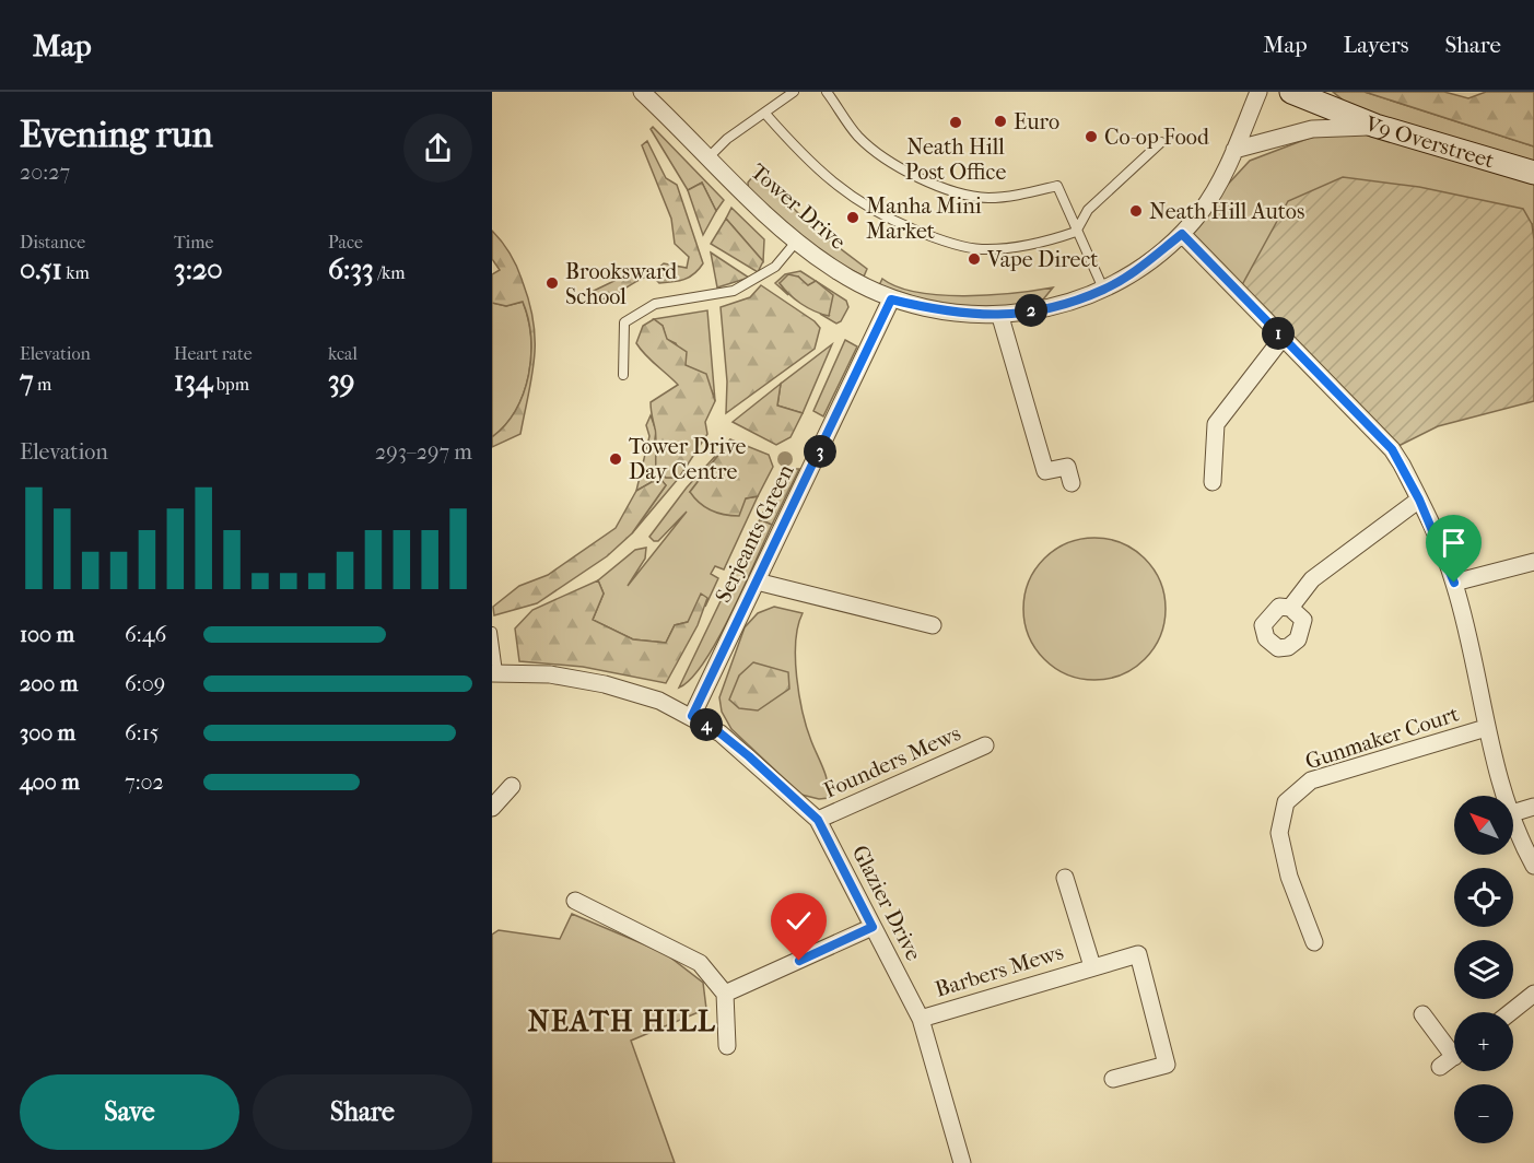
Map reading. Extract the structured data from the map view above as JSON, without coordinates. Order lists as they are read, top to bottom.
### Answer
{
  "streets": {
    "street": [
      "V9 Overstreet",
      "Tower Drive",
      "Serjeants Green",
      "Gunmaker Court",
      "Founders Mews",
      "Glazier Drive",
      "Barbers Mews"
    ]
  },
  "crossings": [
    ["Tower Drive", "Serjeants Green"],
    ["Serjeants Green", "Glazier Drive"],
    ["Founders Mews", "Glazier Drive"],
    ["Glazier Drive", "Barbers Mews"]
  ],
  "districts": ["NEATH HILL"],
  "places": [
    "Euro",
    "Neath Hill Post Office",
    "Co-op Food",
    "Neath Hill Autos",
    "Manha Mini Market",
    "Vape Direct",
    "Brooksward School",
    "Tower Drive Day Centre"
  ],
  "north": "top left",
  "page": {
    "header": "Map",
    "nav": ["Map", "Layers", "Share"],
    "heading": ["Evening run", "20:27"],
    "stats": [
      ["Distance", "0.51 km"],
      ["Time", "3:20"],
      ["Pace", "6:33 /km"],
      ["Elevation", "7 m"],
      ["Heart rate", "134 bpm"],
      ["kcal", "39"]
    ],
    "pins": [
      "2",
      "1",
      "3",
      "4"
    ],
    "chart": ["Elevation", "293–297 m"],
    "list": [
      {
        "name": "100 m",
        "note": "6:46"
      },
      {
        "name": "200 m",
        "note": "6:09"
      },
      {
        "name": "300 m",
        "note": "6:15"
      },
      {
        "name": "400 m",
        "note": "7:02"
      }
    ],
    "map_buttons": ["+", "−"],
    "buttons": ["Save", "Share"]
  }
}
